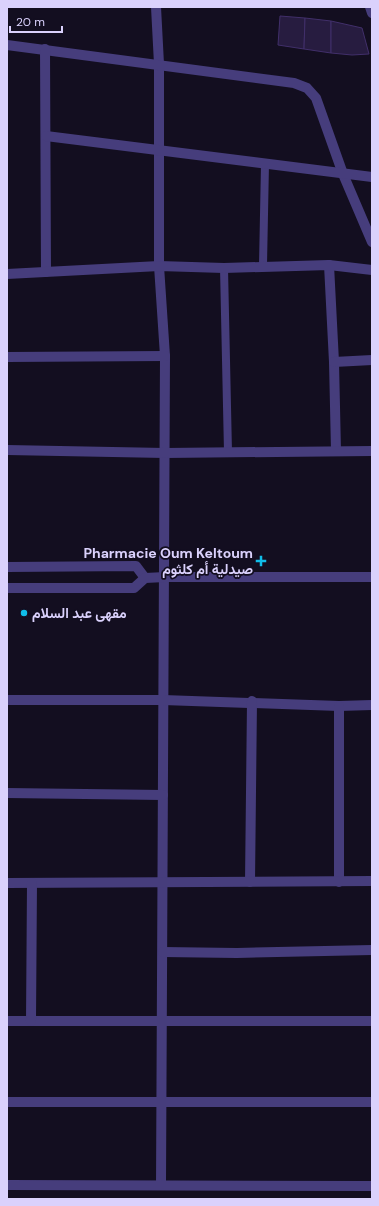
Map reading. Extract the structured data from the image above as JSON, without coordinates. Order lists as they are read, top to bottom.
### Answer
{
  "places": {
    "health": ["Pharmacie Oum Keltoum صيدلية أم كلثوم"],
    "other": ["مقهى عبد السلام"]
  },
  "scale_bar": "20 m"
}
